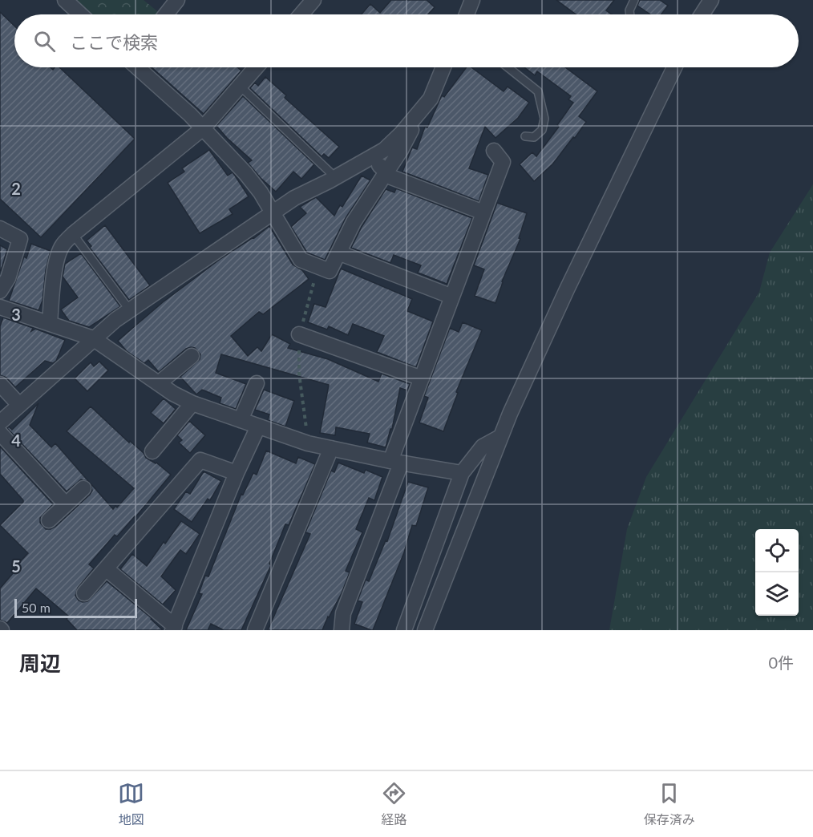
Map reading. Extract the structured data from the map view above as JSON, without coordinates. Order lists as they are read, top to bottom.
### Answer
{
  "scale_bar": "50 m",
  "page": {
    "search": "ここで検索",
    "scale": "50 m",
    "heading": ["周辺", "0件"],
    "nav": ["地図", "経路", "保存済み"]
  },
  "grid": {
    "rows": [
      "2",
      "3",
      "4",
      "5"
    ]
  }
}
